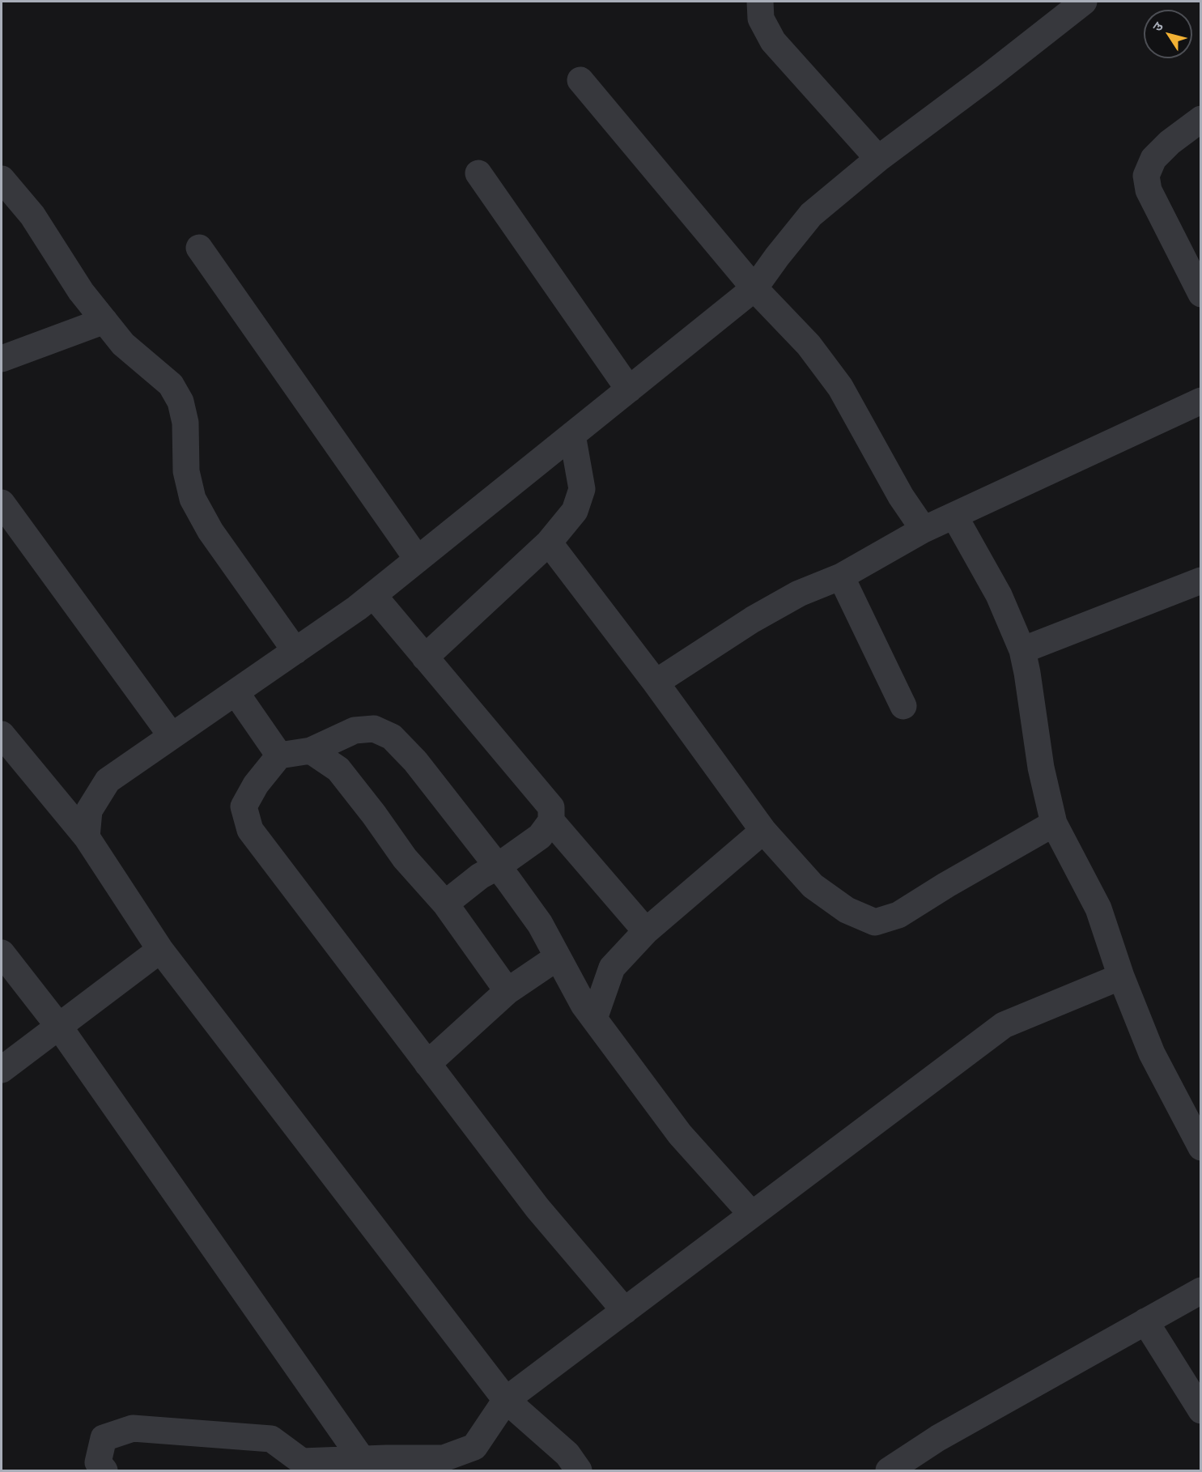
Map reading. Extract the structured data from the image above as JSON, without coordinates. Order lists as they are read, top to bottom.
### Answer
{
  "north": "top left"
}
